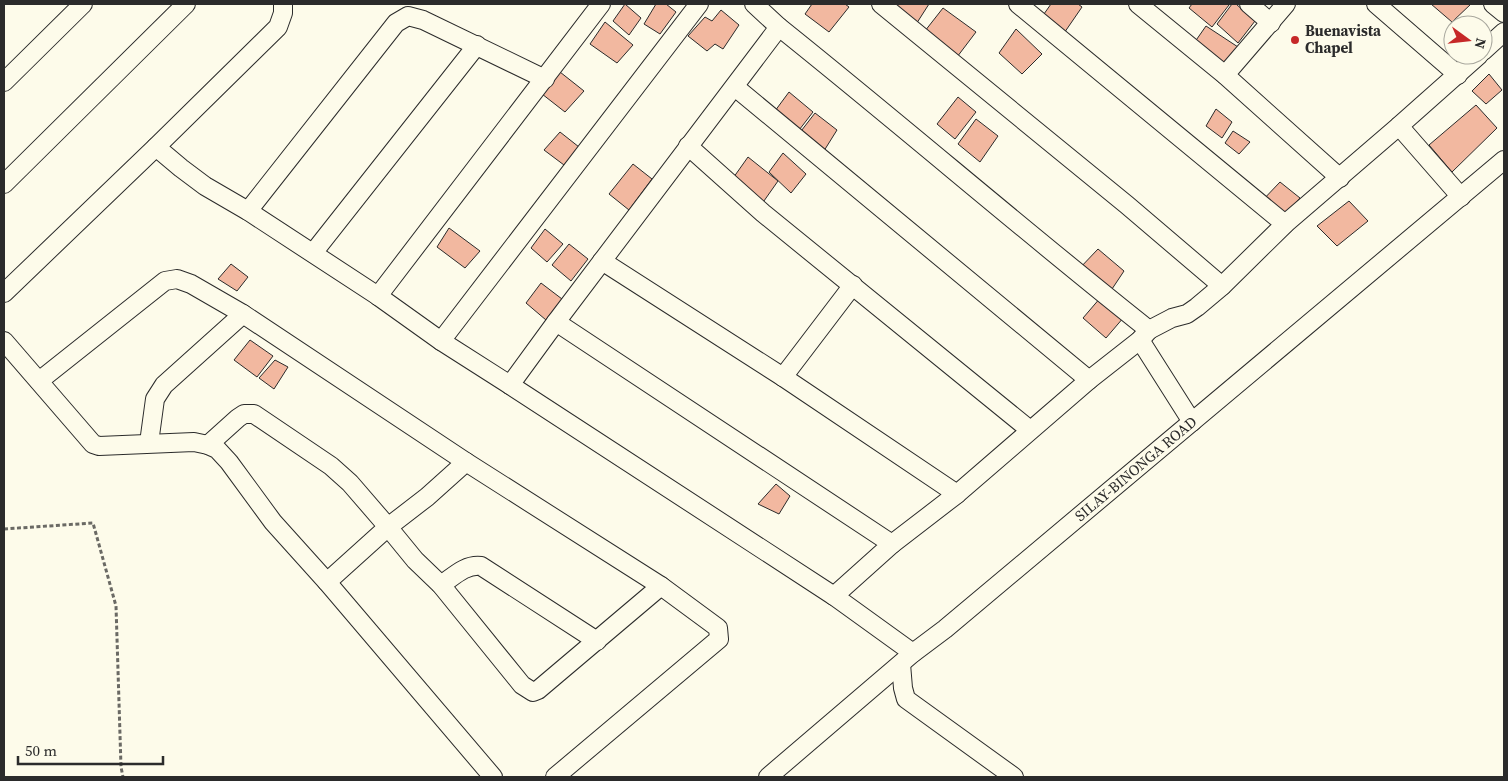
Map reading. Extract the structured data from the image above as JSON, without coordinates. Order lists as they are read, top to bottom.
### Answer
{
  "streets": {
    "street": ["SILAY-BINONGA ROAD"]
  },
  "places": ["Buenavista Chapel"],
  "scale_bar": "50 m",
  "north": "right"
}
